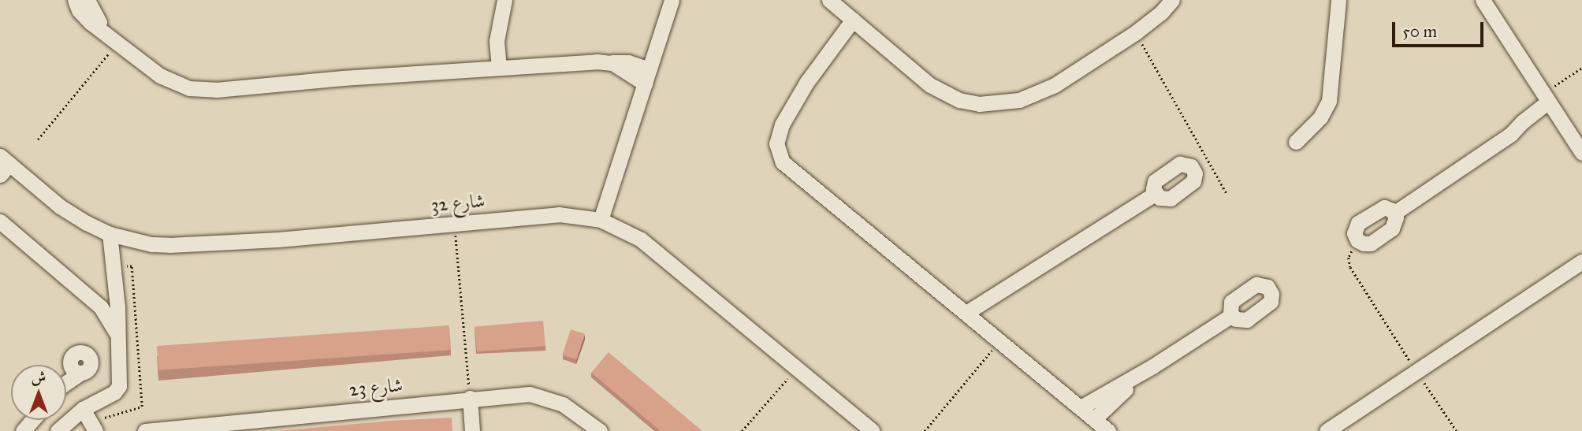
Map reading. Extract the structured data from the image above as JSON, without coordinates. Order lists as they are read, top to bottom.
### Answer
{
  "streets": {
    "street": ["شارع 32", "شارع 23"]
  },
  "scale_bar": "50 m",
  "north": "top"
}
